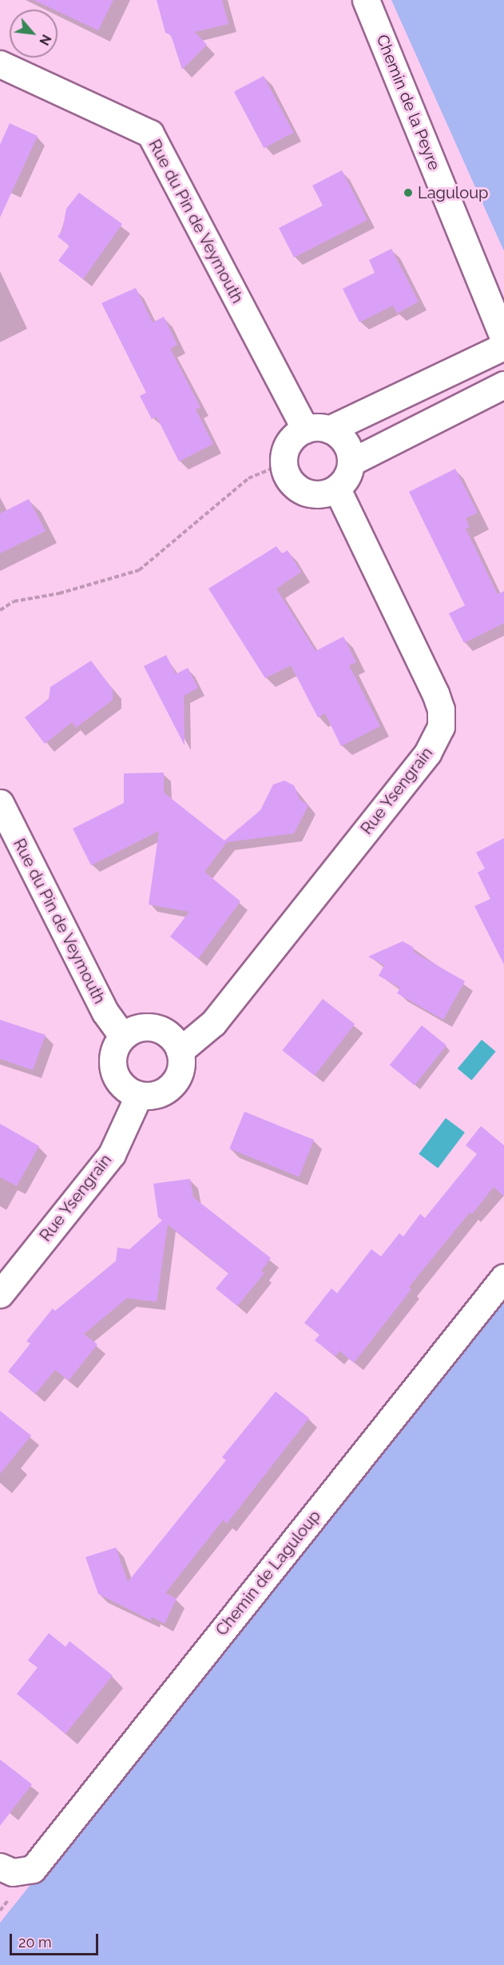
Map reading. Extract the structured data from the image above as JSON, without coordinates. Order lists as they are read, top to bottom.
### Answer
{
  "streets": {
    "street": [
      "Chemin de la Peyre",
      "Rue du Pin de Veymouth",
      "Rue Ysengrain",
      "Chemin de Laguloup"
    ]
  },
  "crossings": [
    ["Rue du Pin de Veymouth", "Rue Ysengrain"]
  ],
  "places": ["Laguloup"],
  "scale_bar": "20 m",
  "north": "bottom right"
}
